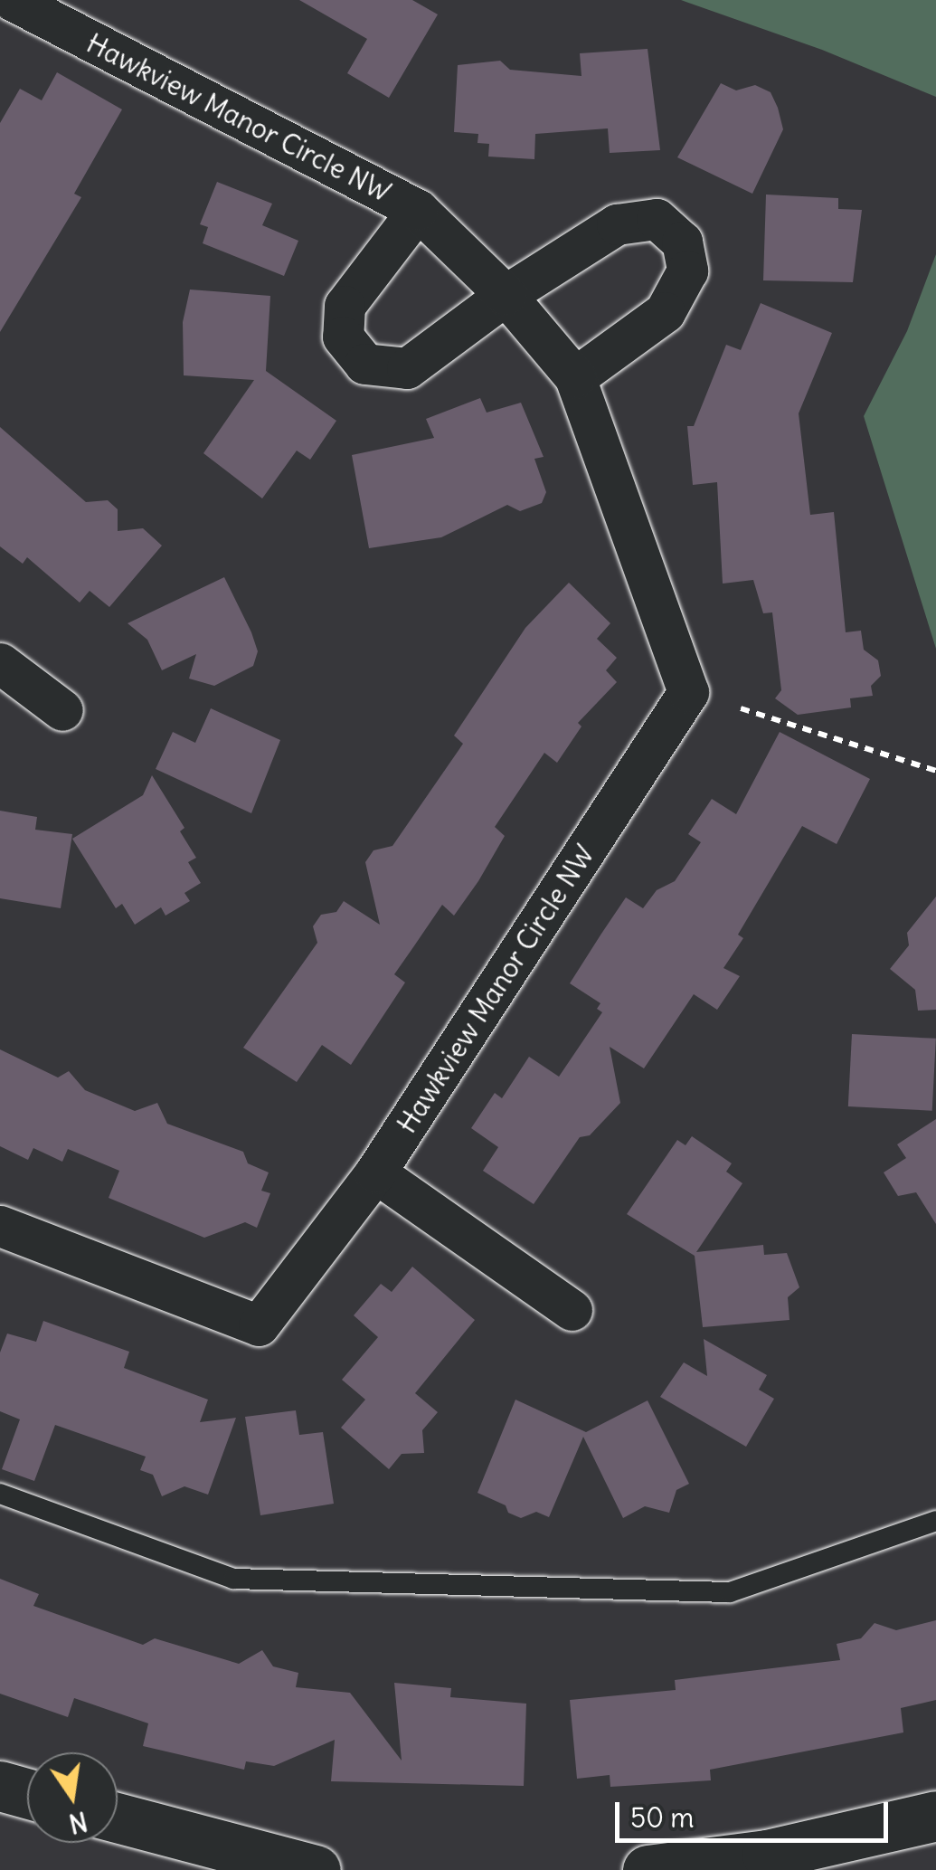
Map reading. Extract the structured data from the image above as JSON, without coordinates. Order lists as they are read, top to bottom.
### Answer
{
  "streets": {
    "street": ["Hawkview Manor Circle NW"]
  },
  "scale_bar": "50 m",
  "north": "bottom"
}
